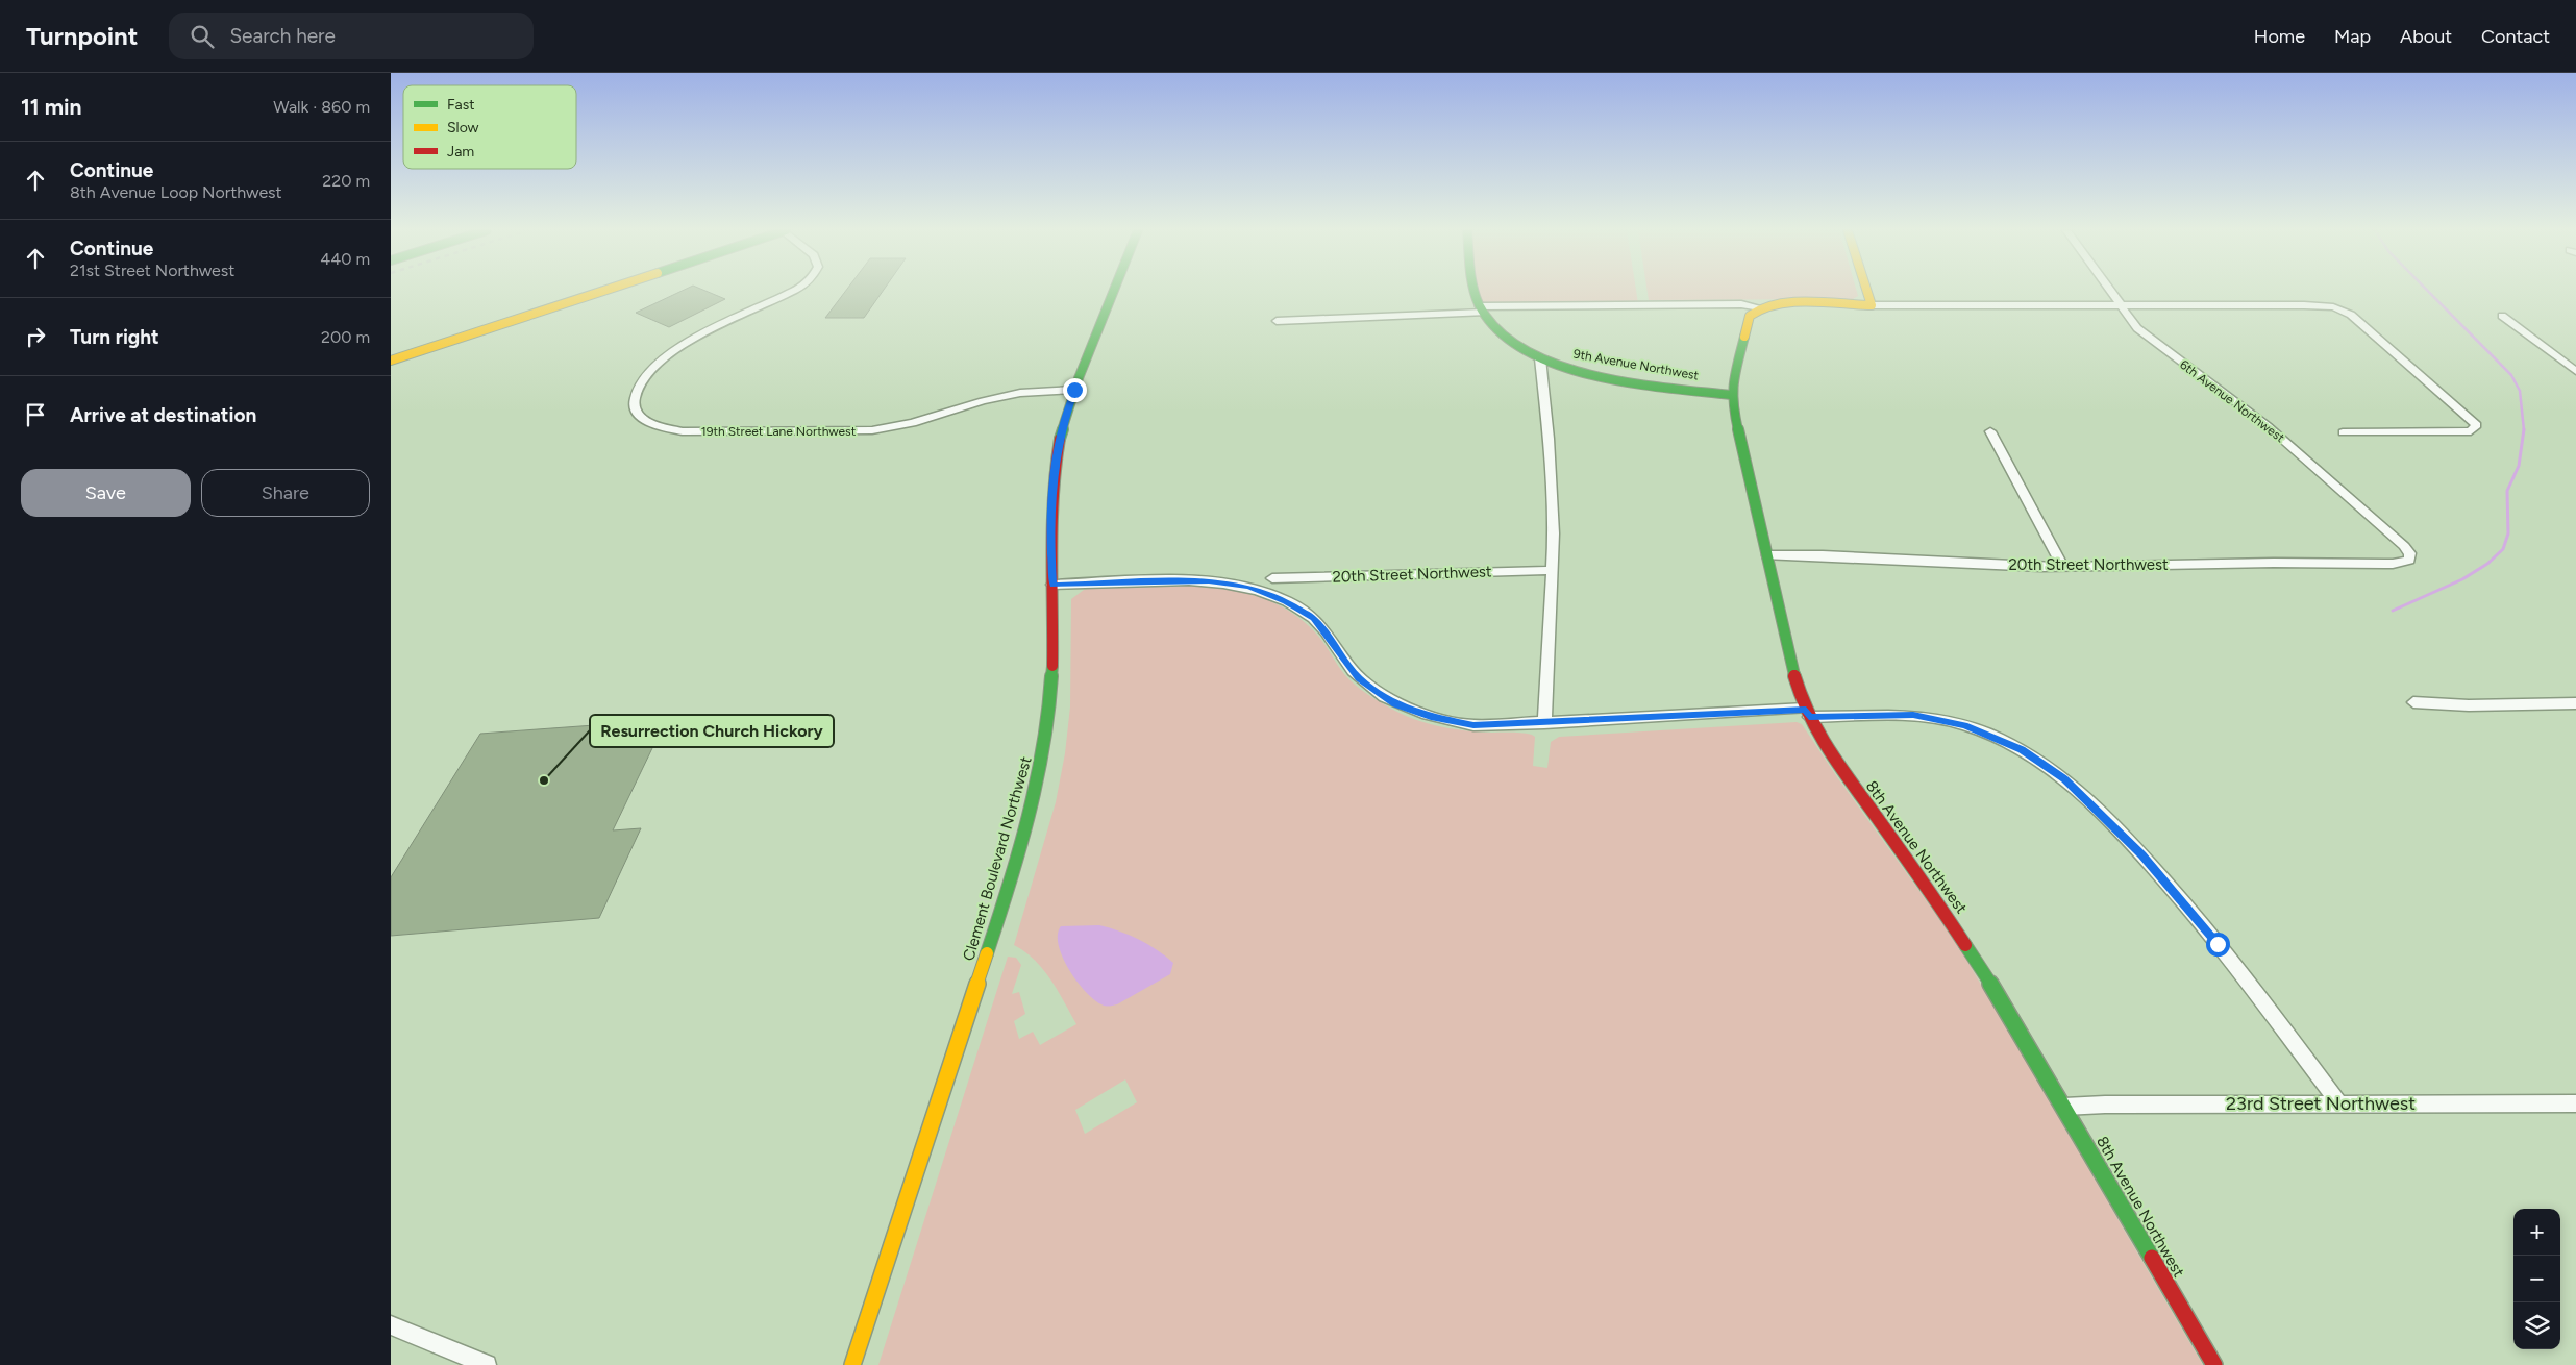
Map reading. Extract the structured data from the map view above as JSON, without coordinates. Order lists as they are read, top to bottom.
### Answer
{
  "streets": {
    "main road": ["9th Avenue Northwest", "8th Avenue Northwest", "Clement Boulevard Northwest"],
    "street": [
      "6th Avenue Northwest",
      "19th Street Lane Northwest",
      "20th Street Northwest",
      "23rd Street Northwest"
    ]
  },
  "crossings": [
    ["9th Avenue Northwest", "8th Avenue Northwest"],
    ["6th Avenue Northwest", "20th Street Northwest"],
    ["19th Street Lane Northwest", "Clement Boulevard Northwest"],
    ["20th Street Northwest", "8th Avenue Northwest"],
    ["8th Avenue Northwest", "23rd Street Northwest"]
  ],
  "places": ["Resurrection Church Hickory"],
  "legend": ["Fast", "Slow", "Jam"],
  "page": {
    "header": "Turnpoint",
    "search": "Search here",
    "nav": [
      "Home",
      "Map",
      "About",
      "Contact"
    ],
    "heading": ["11 min", "Walk · 860 m"],
    "list": [
      ["Continue", "8th Avenue Loop Northwest", "220 m"],
      ["Continue", "21st Street Northwest", "440 m"],
      ["Turn right", "200 m"],
      "Arrive at destination"
    ],
    "buttons": ["Save", "Share"],
    "map_buttons": ["+", "−"]
  }
}
